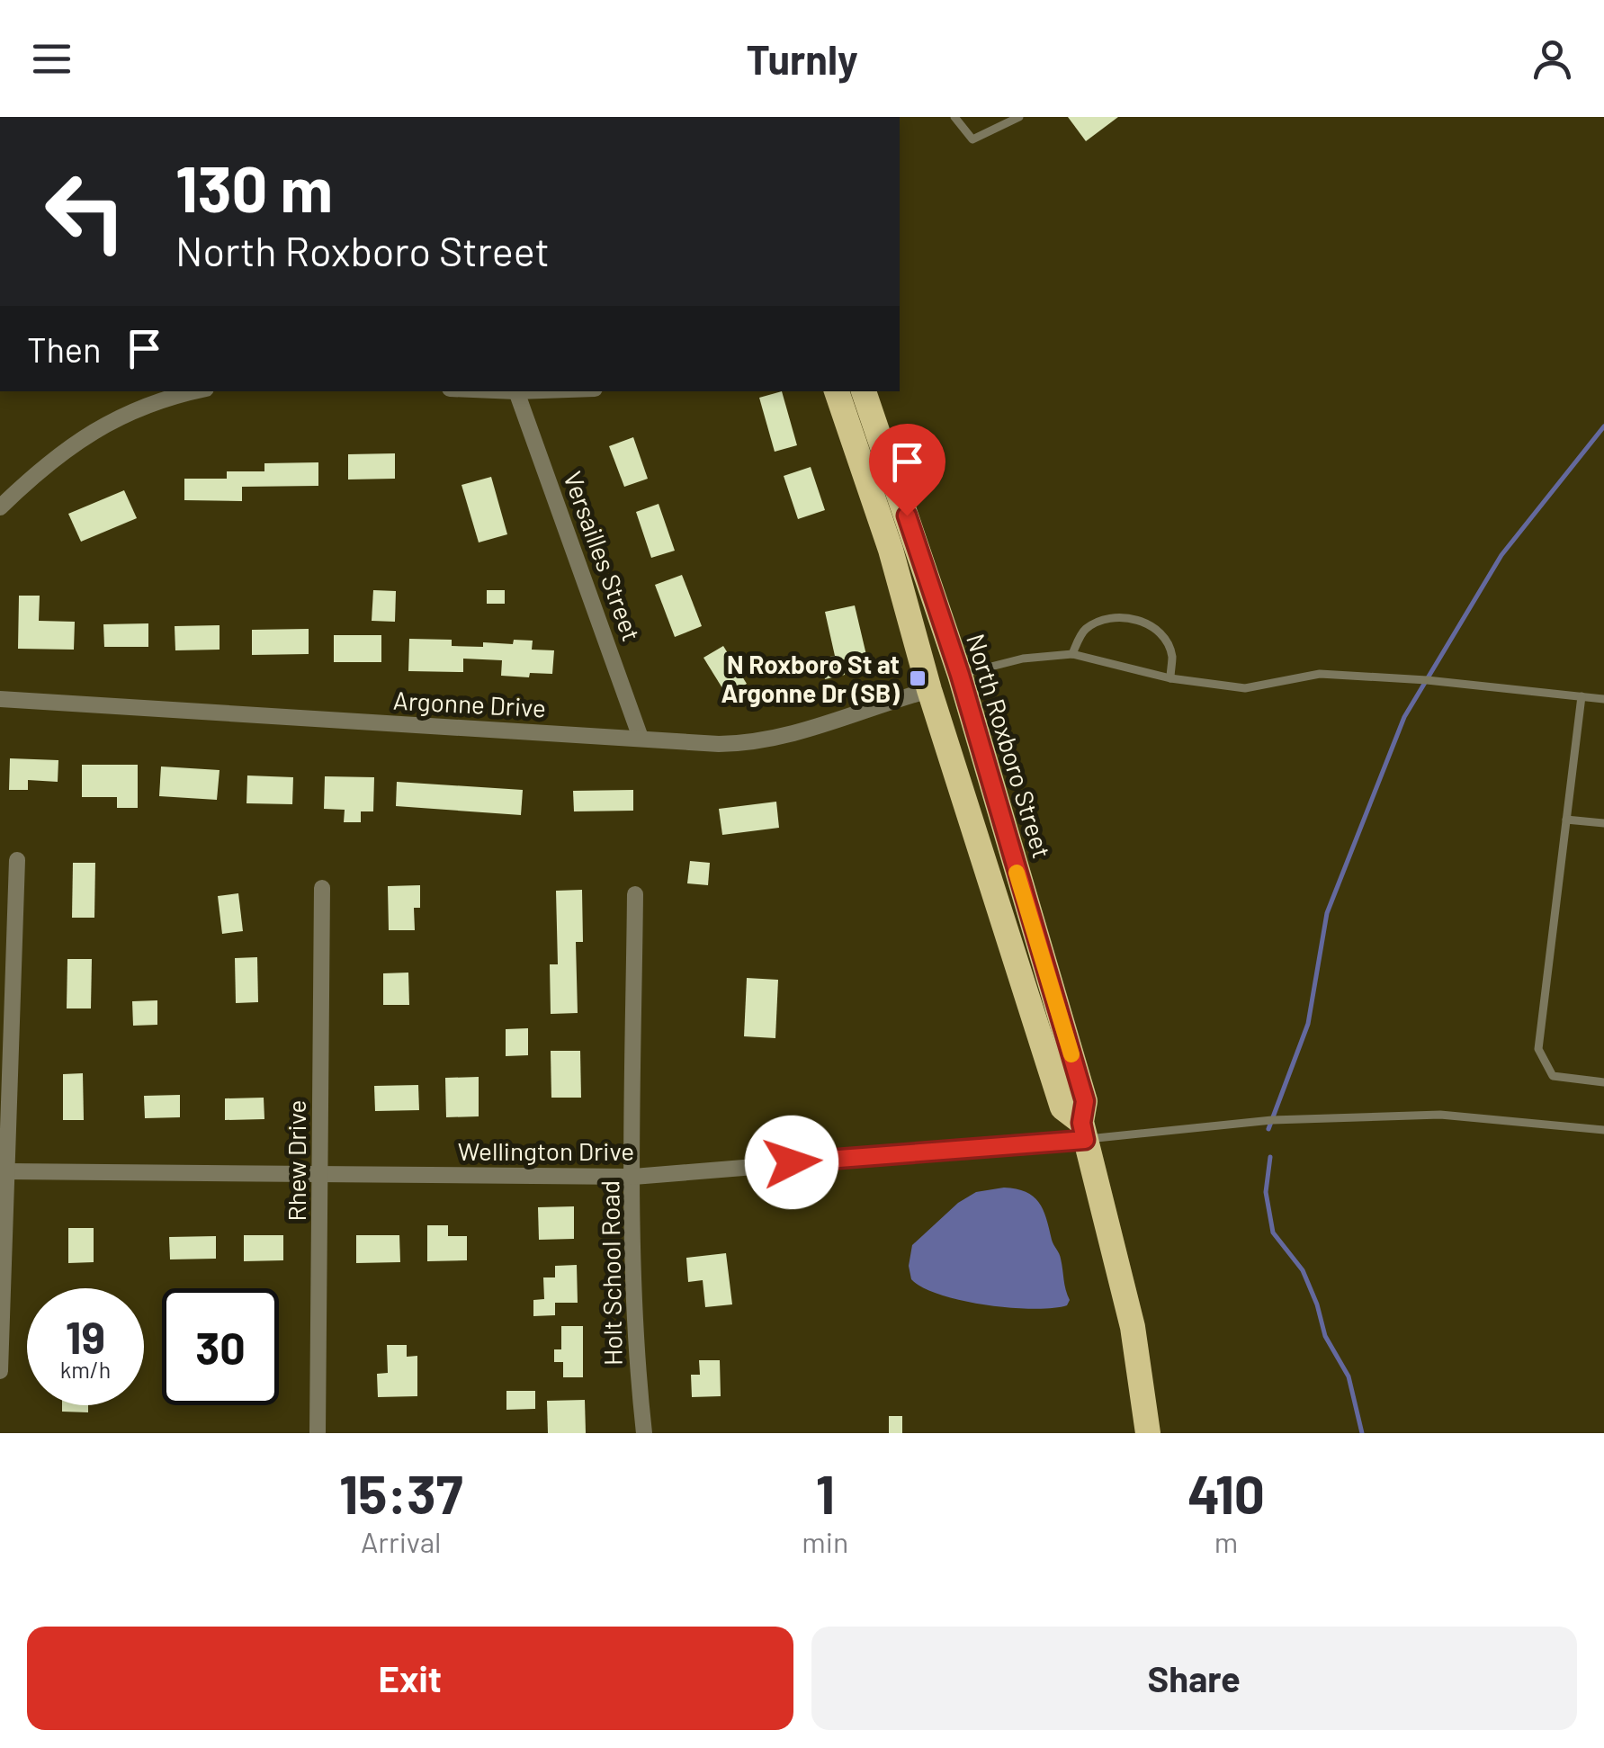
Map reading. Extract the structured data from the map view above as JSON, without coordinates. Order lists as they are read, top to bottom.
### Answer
{
  "streets": {
    "highway": ["North Roxboro Street"],
    "street": [
      "Versailles Street",
      "Argonne Drive",
      "Wellington Drive",
      "Rhew Drive",
      "Holt School Road"
    ]
  },
  "crossings": [
    ["Versailles Street", "Argonne Drive"],
    ["Argonne Drive", "North Roxboro Street"],
    ["North Roxboro Street", "Wellington Drive"],
    ["Wellington Drive", "Rhew Drive"],
    ["Wellington Drive", "Holt School Road"]
  ],
  "places": {
    "transit": ["N Roxboro St at Argonne Dr (SB)"]
  },
  "page": {
    "header": "Turnly",
    "turn": ["130 m", "North Roxboro Street"],
    "then": "Then",
    "speed": "19 km/h",
    "limit": "30",
    "eta": [
      "15:37",
      "Arrival",
      "1",
      "min",
      "410",
      "m"
    ],
    "buttons": ["Exit", "Share"]
  }
}
